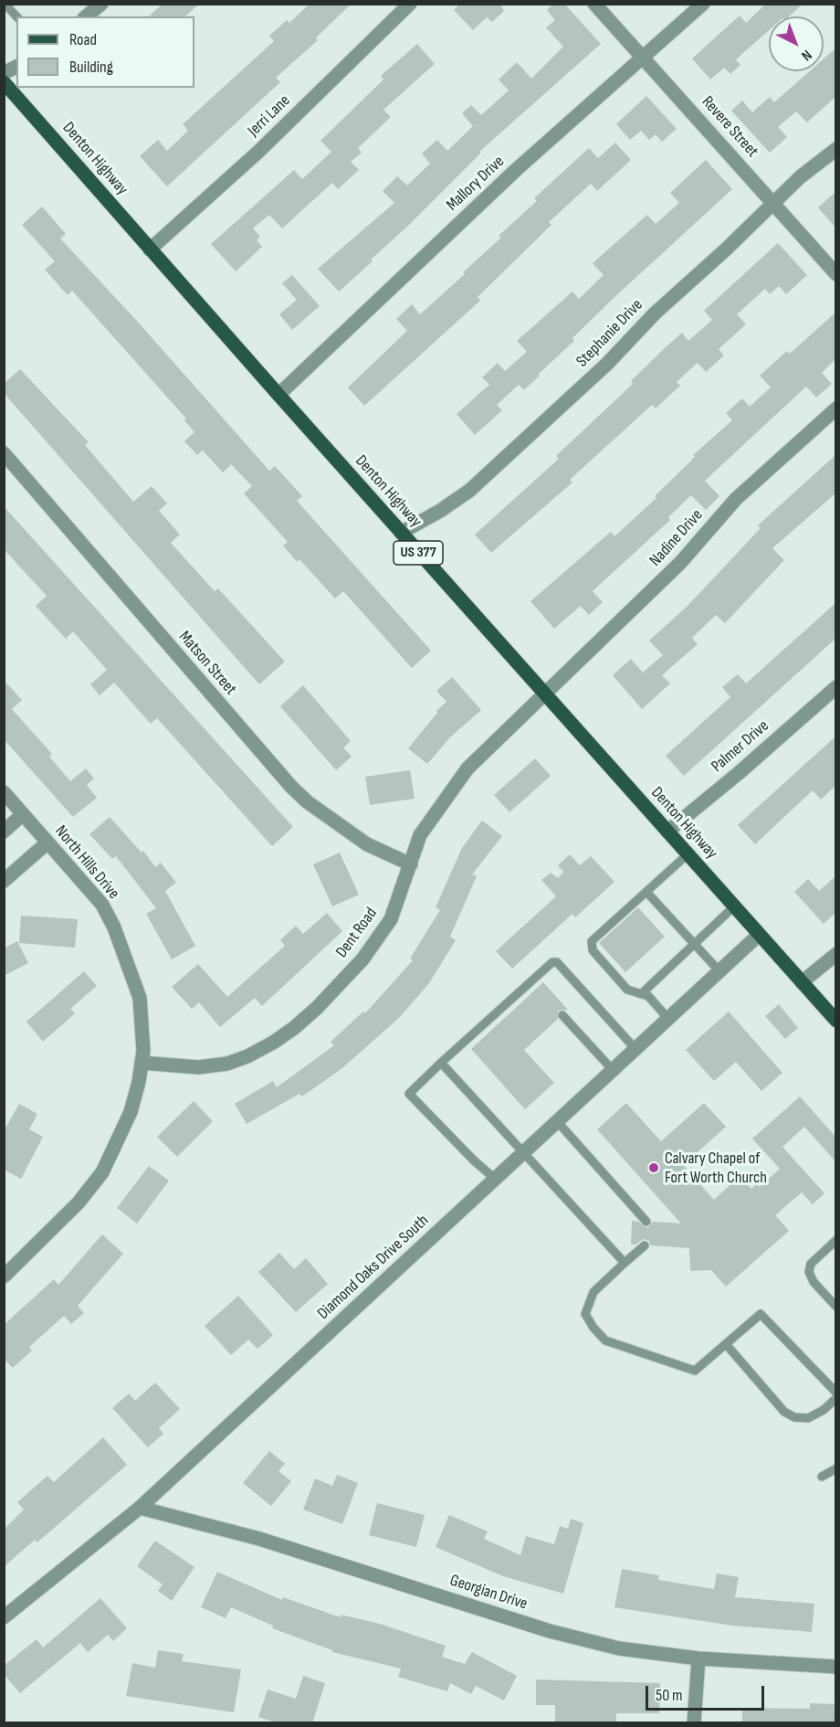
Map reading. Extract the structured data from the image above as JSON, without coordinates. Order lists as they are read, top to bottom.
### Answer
{
  "streets": {
    "main road": ["Denton Highway", "US 377"],
    "street": [
      "Jerri Lane",
      "Revere Street",
      "Mallory Drive",
      "Stephanie Drive",
      "Nadine Drive",
      "Matson Street",
      "Palmer Drive",
      "North Hills Drive",
      "Dent Road",
      "Diamond Oaks Drive South",
      "Georgian Drive"
    ]
  },
  "crossings": [
    ["Jerri Lane", "Denton Highway"],
    ["Revere Street", "Mallory Drive"],
    ["Revere Street", "Stephanie Drive"],
    ["Denton Highway", "Mallory Drive"],
    ["Denton Highway", "Stephanie Drive"],
    ["Denton Highway", "Nadine Drive"],
    ["Denton Highway", "Palmer Drive"],
    ["Denton Highway", "Dent Road"],
    ["Denton Highway", "Diamond Oaks Drive South"],
    ["Nadine Drive", "Dent Road"],
    ["Matson Street", "Dent Road"],
    ["North Hills Drive", "Dent Road"],
    ["Diamond Oaks Drive South", "Georgian Drive"]
  ],
  "places": ["Calvary Chapel of Fort Worth Church"],
  "legend": ["Road", "Building"],
  "scale_bar": "50 m",
  "north": "bottom right"
}
